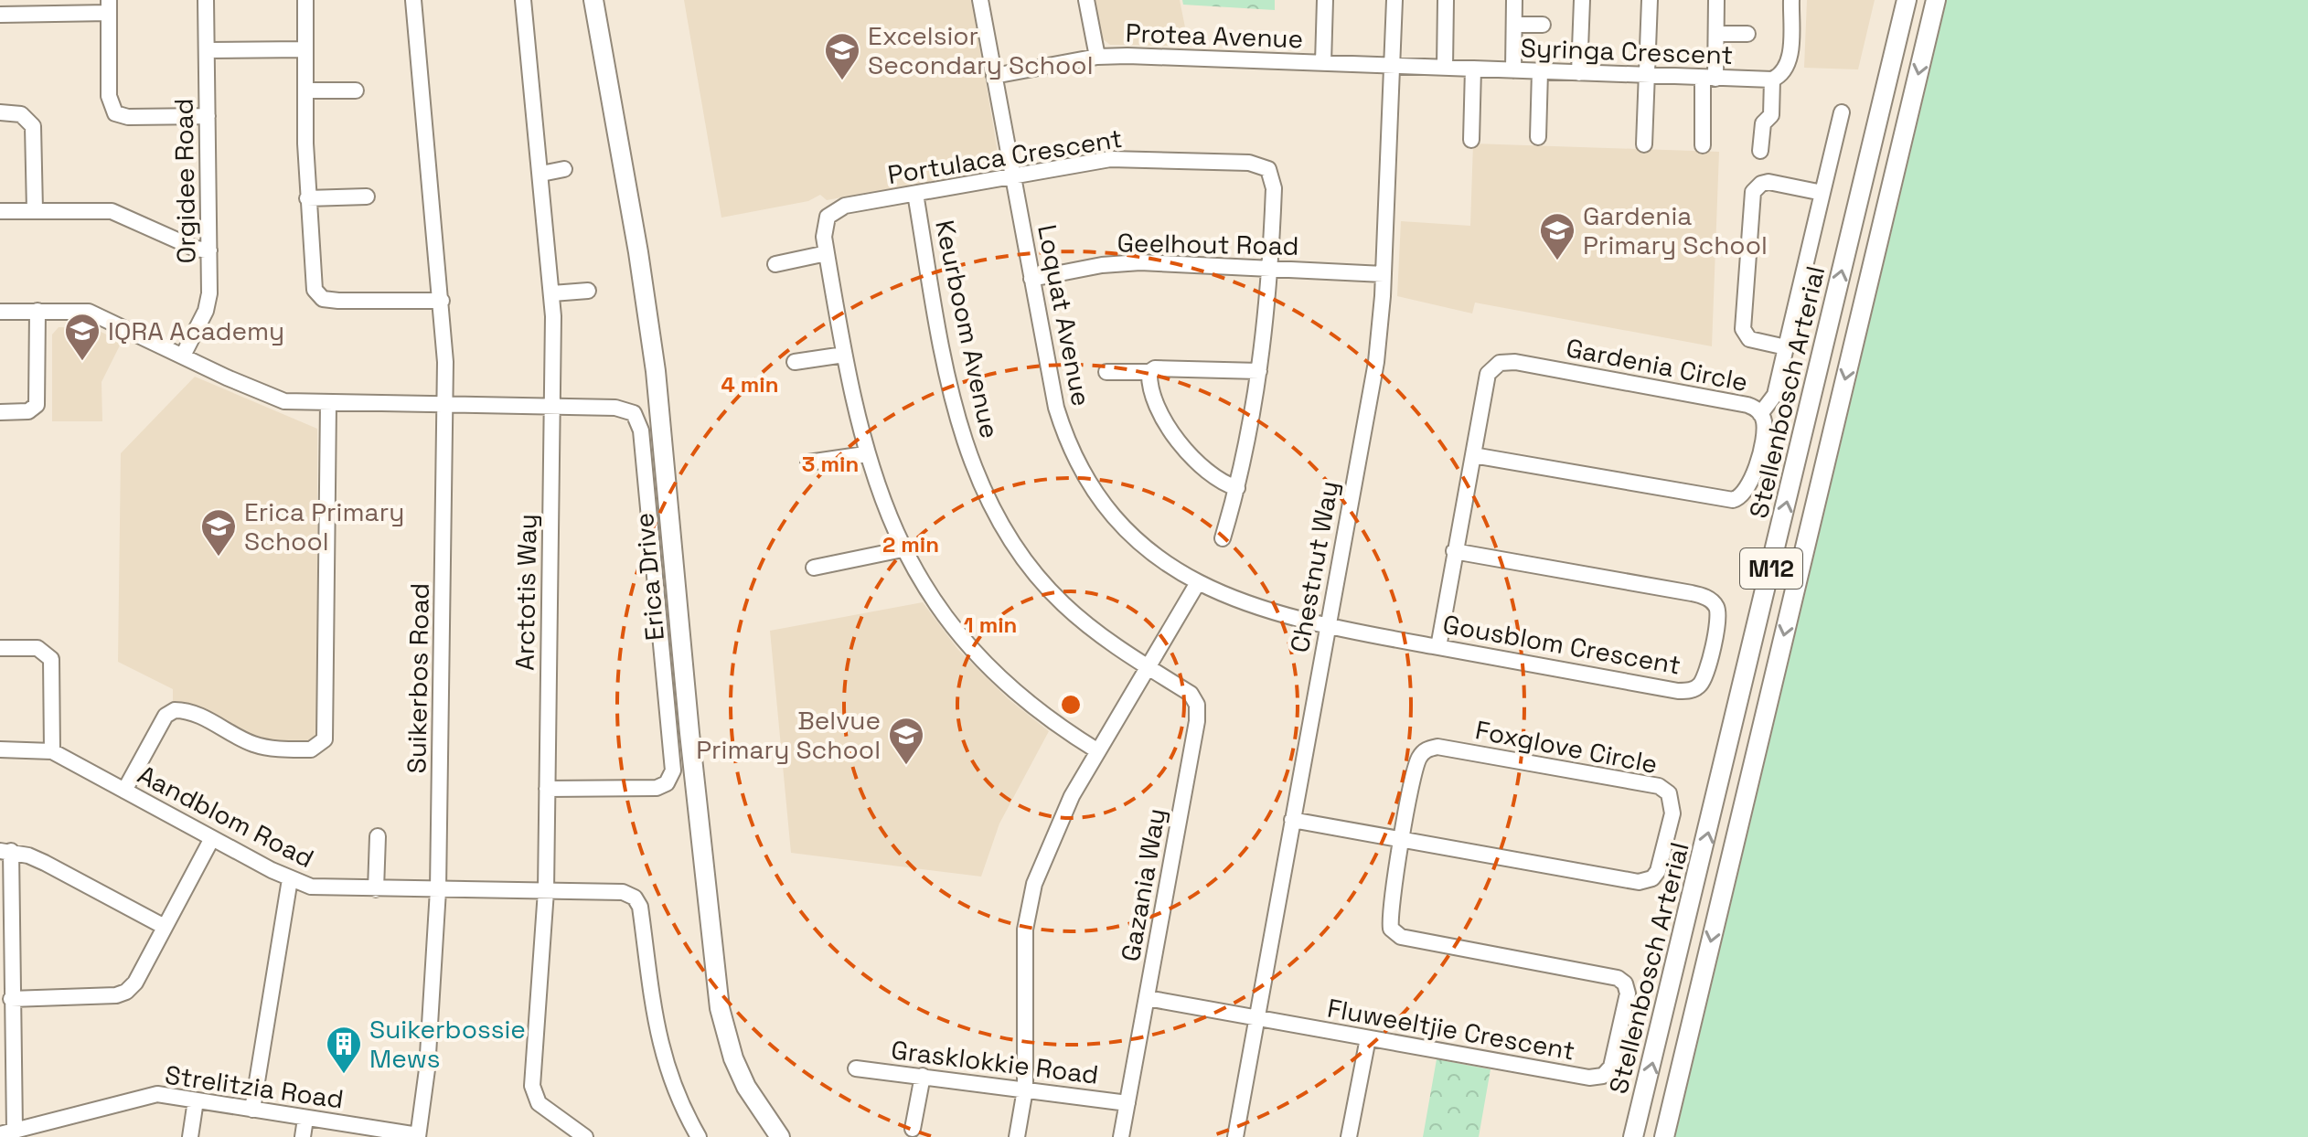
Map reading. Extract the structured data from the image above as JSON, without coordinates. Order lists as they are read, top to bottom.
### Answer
{
  "streets": {
    "main road": ["Stellenbosch Arterial", "M12", "Erica Drive"],
    "street": [
      "Protea Avenue",
      "Syringa Crescent",
      "Portulaca Crescent",
      "Orgidee Road",
      "Geelhout Road",
      "Loquat Avenue",
      "Keurboom Avenue",
      "Gardenia Circle",
      "Chestnut Way",
      "Arctotis Way",
      "Gousblom Crescent",
      "Suikerbos Road",
      "Foxglove Circle",
      "Aandblom Road",
      "Gazania Way",
      "Fluweeltjie Crescent",
      "Grasklokkie Road",
      "Strelitzia Road"
    ]
  },
  "crossings": [
    ["Protea Avenue", "Syringa Crescent"],
    ["Protea Avenue", "Loquat Avenue"],
    ["Protea Avenue", "Chestnut Way"],
    ["Syringa Crescent", "Chestnut Way"],
    ["Portulaca Crescent", "Geelhout Road"],
    ["Portulaca Crescent", "Loquat Avenue"],
    ["Portulaca Crescent", "Keurboom Avenue"],
    ["Geelhout Road", "Loquat Avenue"],
    ["Geelhout Road", "Chestnut Way"],
    ["Loquat Avenue", "Chestnut Way"],
    ["Loquat Avenue", "Gousblom Crescent"],
    ["Keurboom Avenue", "Gazania Way"],
    ["Gardenia Circle", "Gousblom Crescent"],
    ["Chestnut Way", "Gousblom Crescent"],
    ["Chestnut Way", "Foxglove Circle"],
    ["Chestnut Way", "Fluweeltjie Crescent"],
    ["Arctotis Way", "Aandblom Road"],
    ["Suikerbos Road", "Aandblom Road"],
    ["Suikerbos Road", "Strelitzia Road"],
    ["Foxglove Circle", "Fluweeltjie Crescent"],
    ["Gazania Way", "Fluweeltjie Crescent"],
    ["Gazania Way", "Grasklokkie Road"]
  ],
  "places": {
    "school or university": [
      "Excelsior Secondary School",
      "Gardenia Primary School",
      "IQRA Academy",
      "Erica Primary School",
      "Belvue Primary School"
    ],
    "building": ["Suikerbossie Mews"]
  },
  "rings": [
    "4 min",
    "3 min",
    "2 min",
    "1 min"
  ]
}
